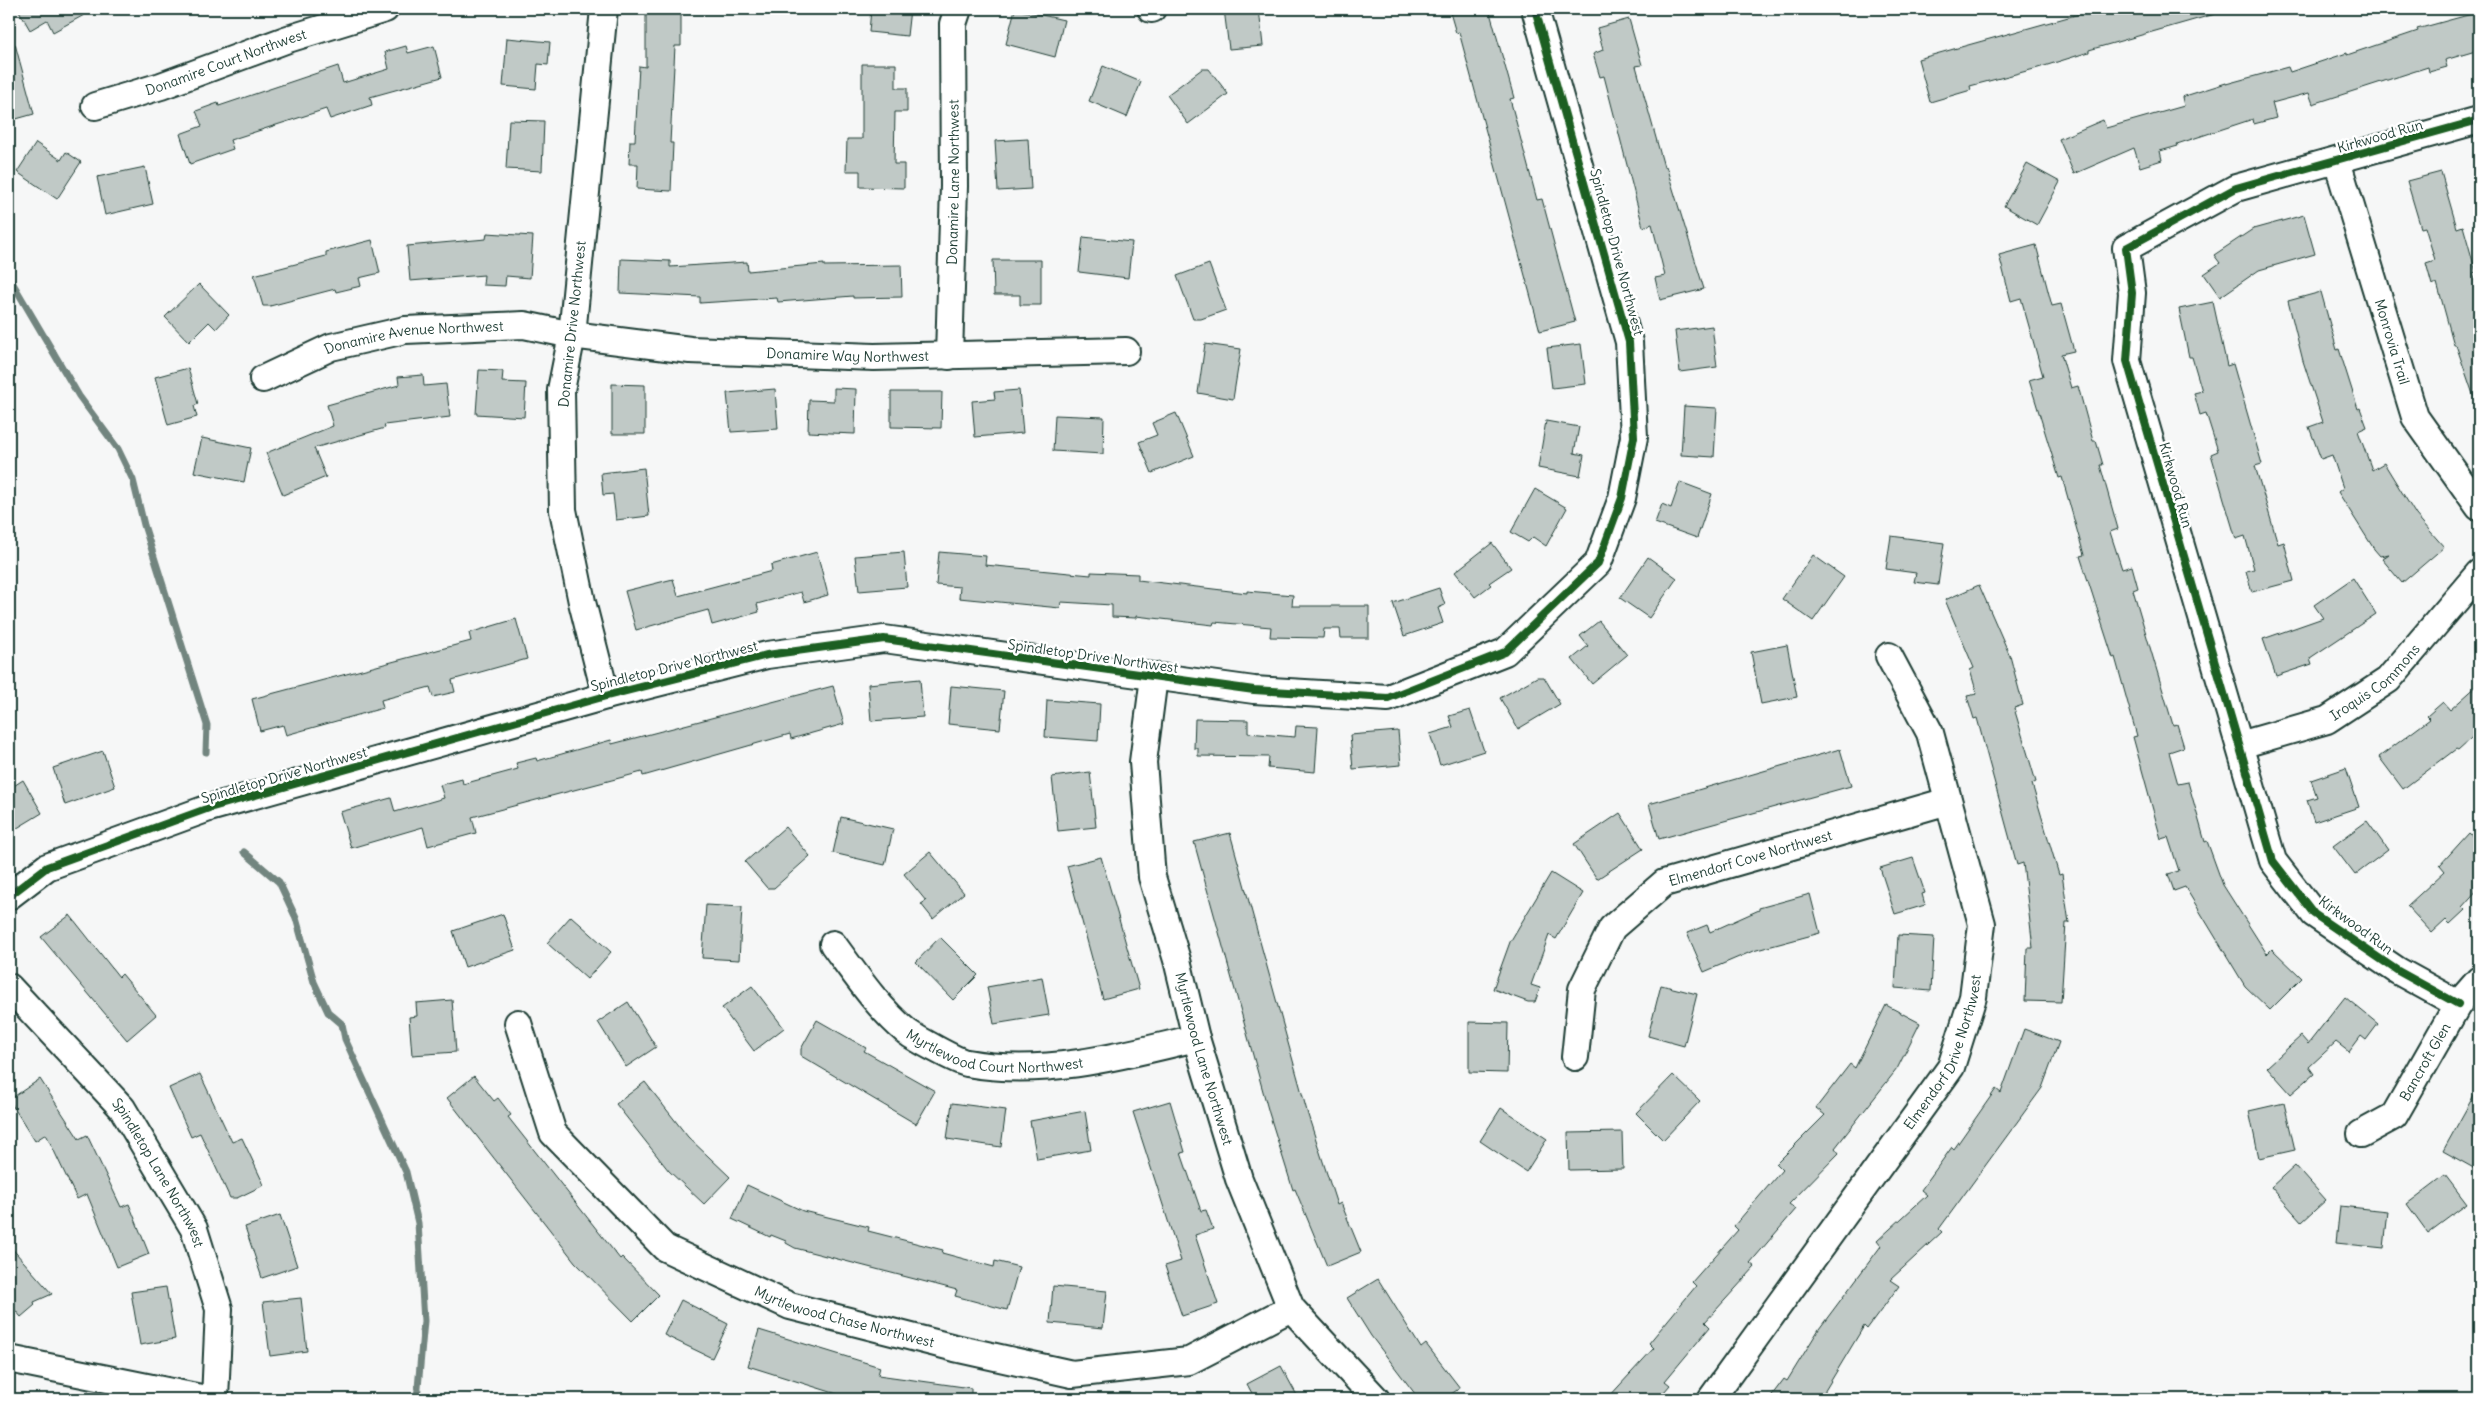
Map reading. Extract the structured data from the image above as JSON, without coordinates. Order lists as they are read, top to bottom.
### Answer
{
  "streets": {
    "street": [
      "Donamire Court Northwest",
      "Kirkwood Run",
      "Donamire Lane Northwest",
      "Spindletop Drive Northwest",
      "Donamire Drive Northwest",
      "Donamire Avenue Northwest",
      "Monrovia Trail",
      "Donamire Way Northwest",
      "Iroquis Commons",
      "Elmendorf Cove Northwest",
      "Myrtlewood Court Northwest",
      "Elmendorf Drive Northwest",
      "Myrtlewood Lane Northwest",
      "Bancroft Glen",
      "Spindletop Lane Northwest",
      "Myrtlewood Chase Northwest"
    ]
  },
  "crossings": [
    ["Kirkwood Run", "Monrovia Trail"],
    ["Kirkwood Run", "Iroquis Commons"],
    ["Kirkwood Run", "Bancroft Glen"],
    ["Donamire Lane Northwest", "Donamire Way Northwest"],
    ["Spindletop Drive Northwest", "Donamire Drive Northwest"],
    ["Spindletop Drive Northwest", "Myrtlewood Lane Northwest"],
    ["Donamire Drive Northwest", "Donamire Avenue Northwest"],
    ["Donamire Drive Northwest", "Donamire Way Northwest"],
    ["Donamire Avenue Northwest", "Donamire Way Northwest"],
    ["Elmendorf Cove Northwest", "Elmendorf Drive Northwest"],
    ["Myrtlewood Court Northwest", "Myrtlewood Lane Northwest"],
    ["Myrtlewood Lane Northwest", "Myrtlewood Chase Northwest"]
  ]
}
